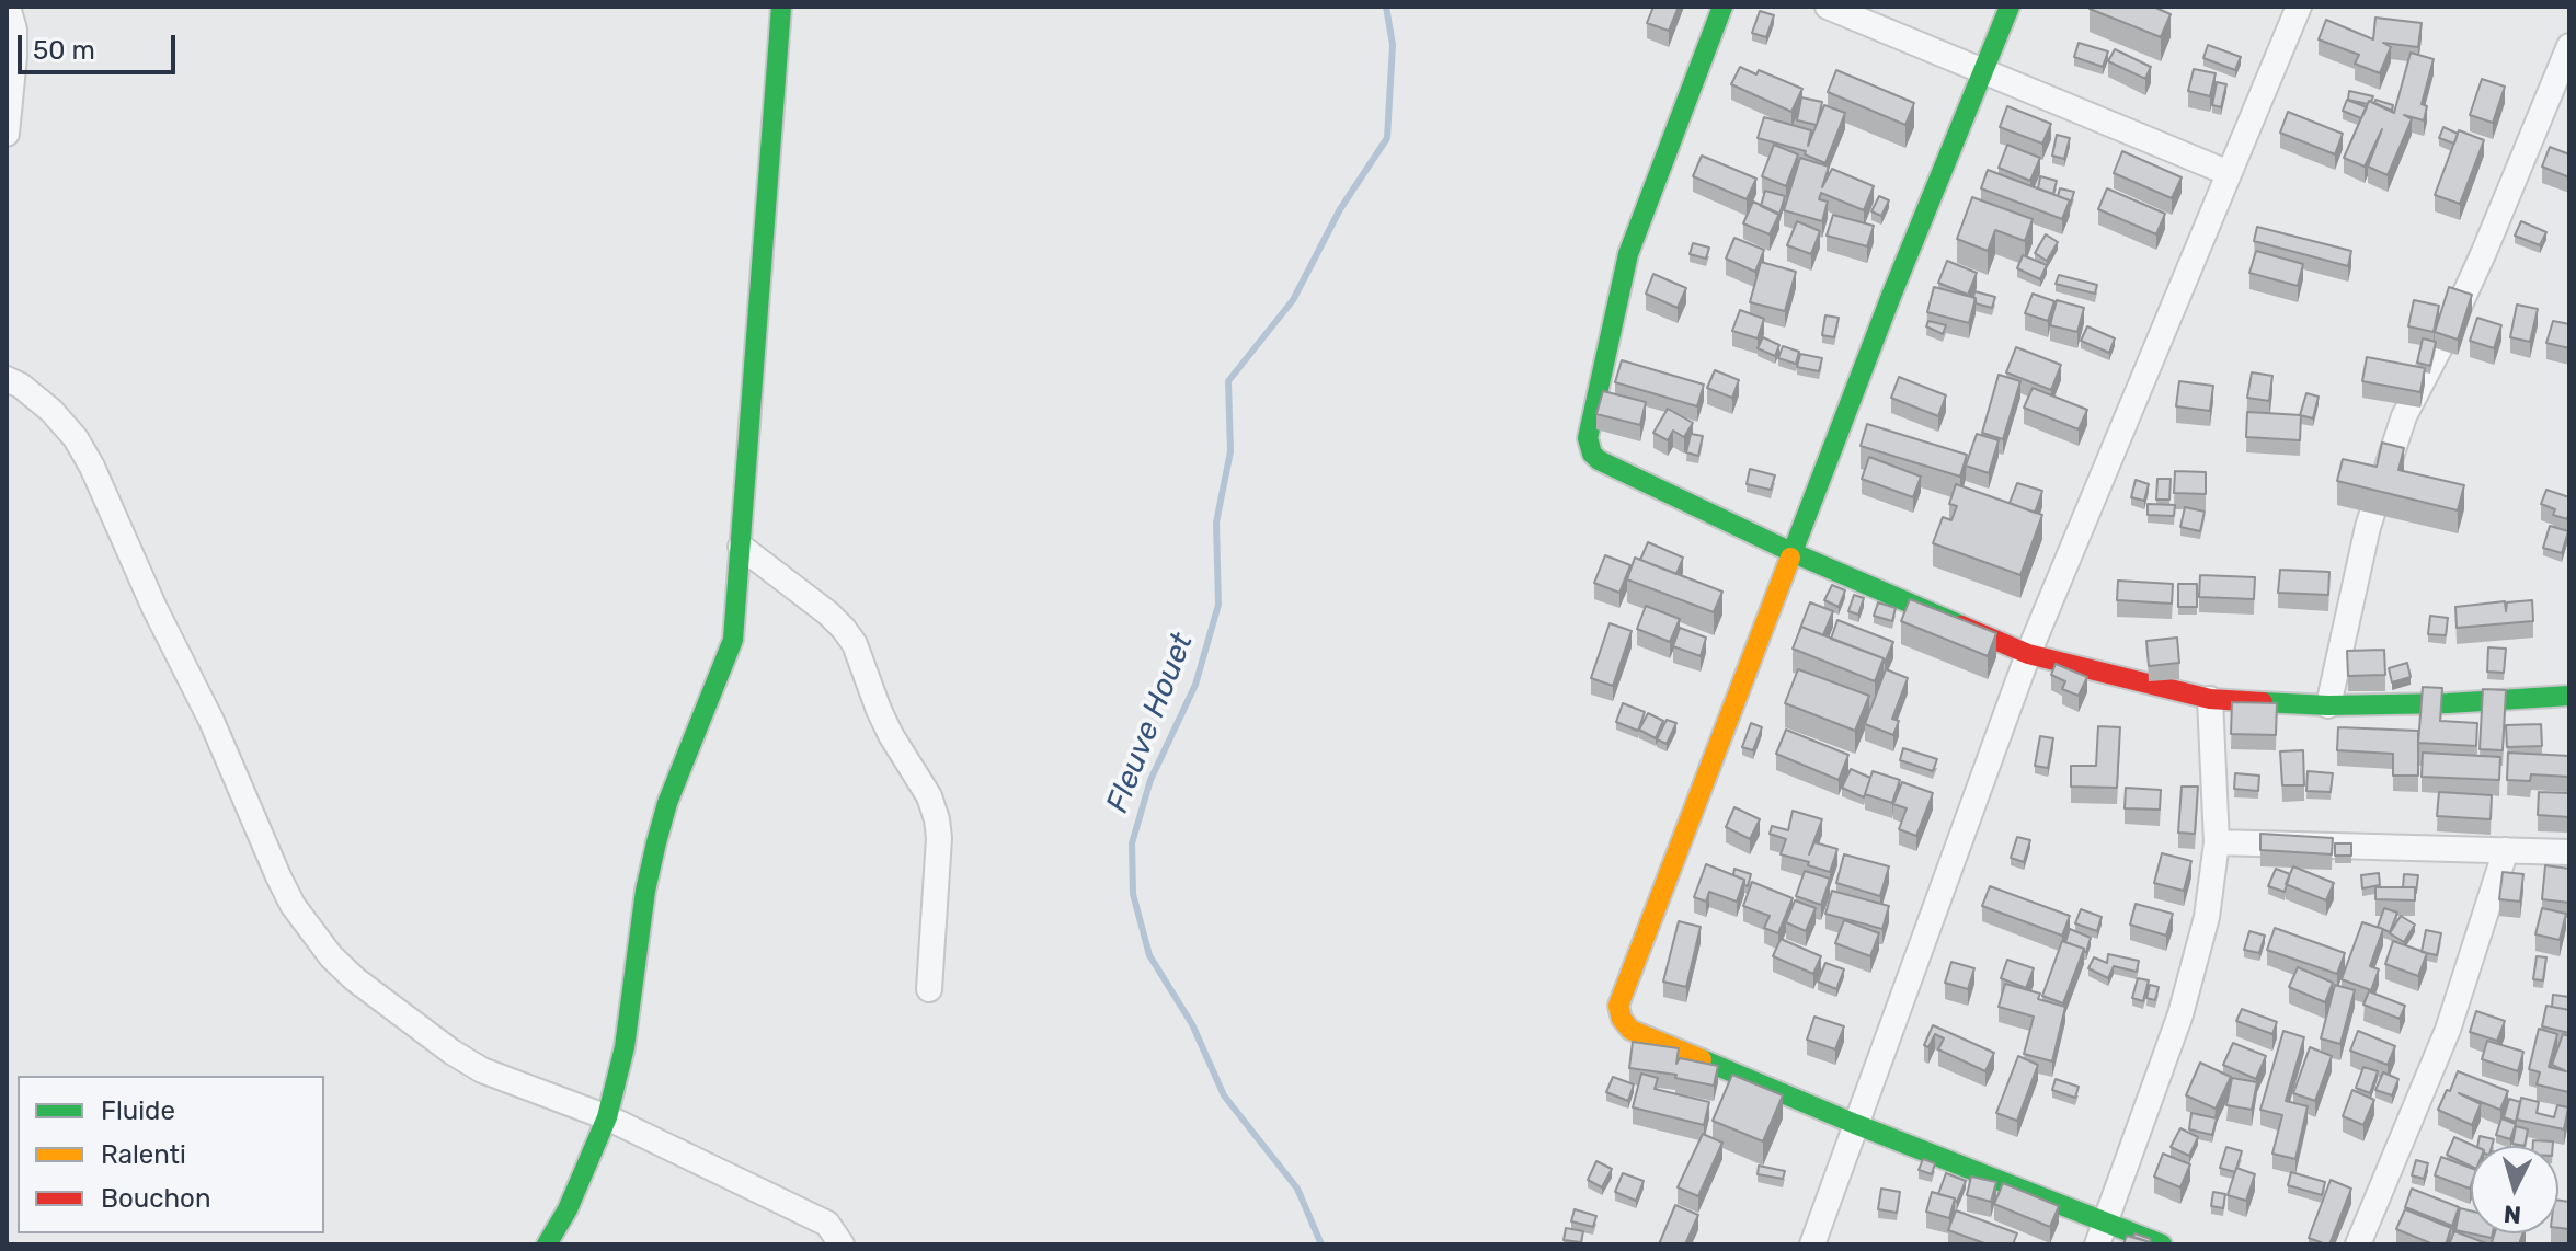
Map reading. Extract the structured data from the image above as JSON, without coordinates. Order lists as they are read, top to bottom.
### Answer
{
  "water": ["Fleuve Houet"],
  "legend": ["Fluide", "Ralenti", "Bouchon"],
  "scale_bar": "50 m",
  "north": "bottom"
}
